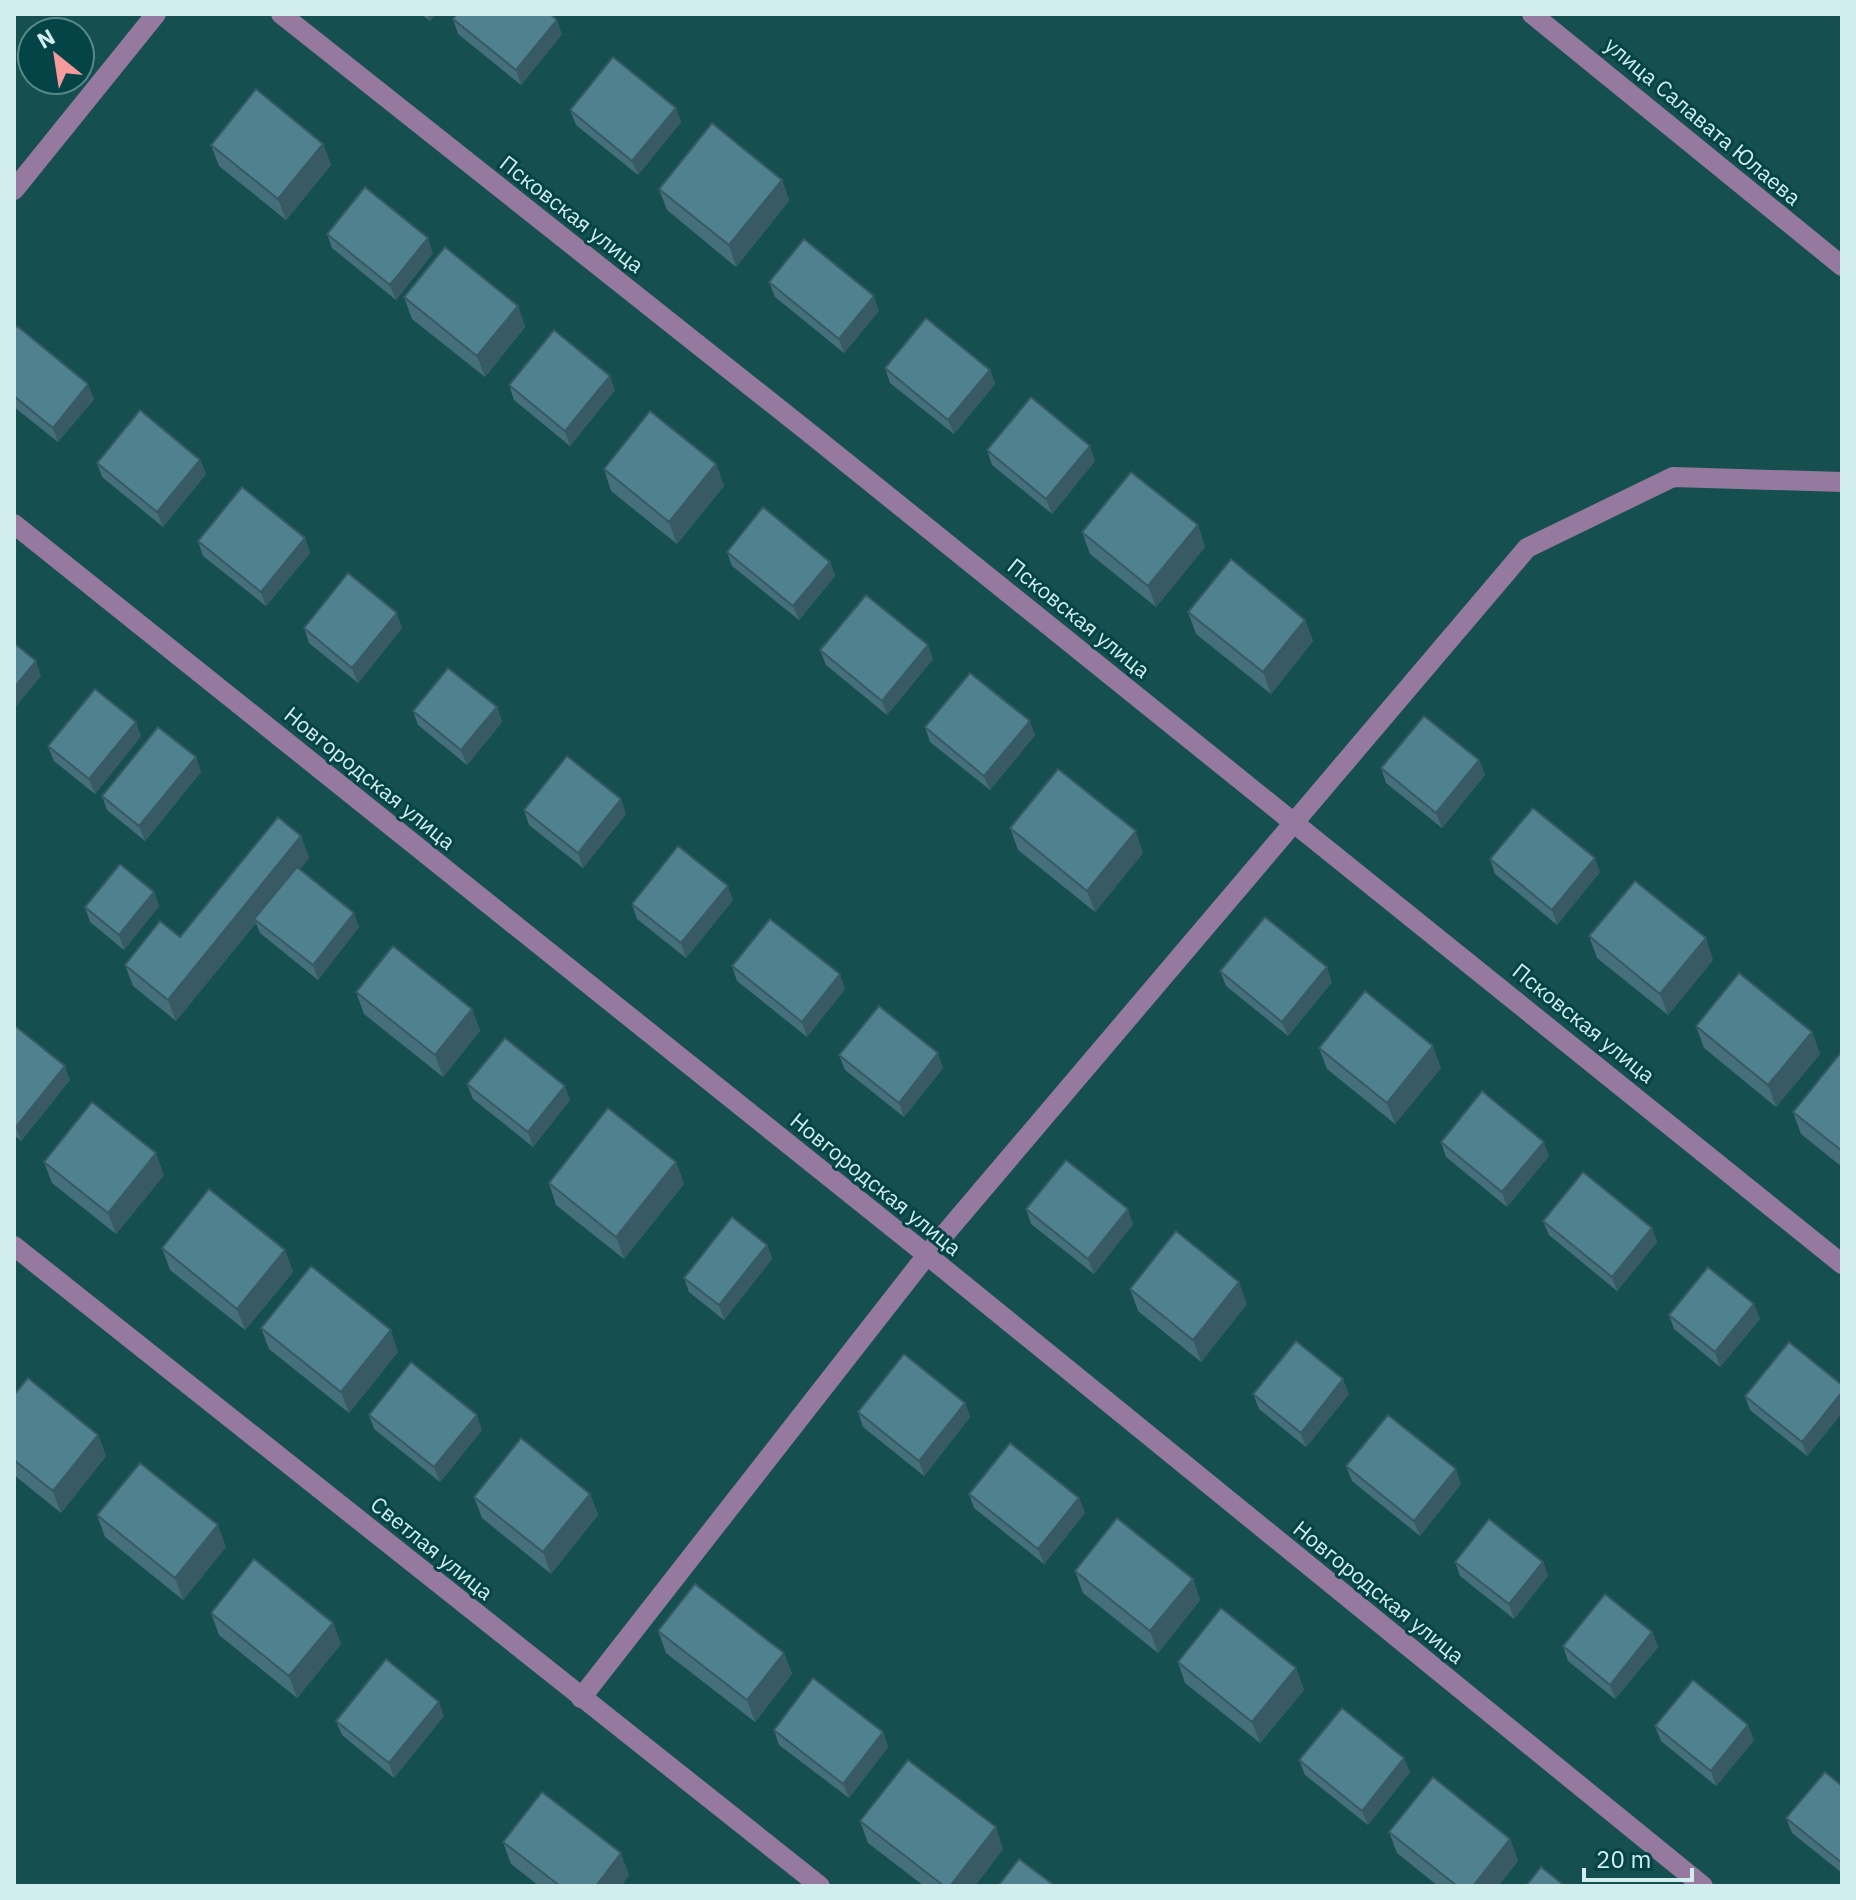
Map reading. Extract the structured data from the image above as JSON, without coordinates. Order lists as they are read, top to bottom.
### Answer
{
  "streets": {
    "street": [
      "улица Салавата Юлаева",
      "Псковская улица",
      "Новгородская улица",
      "Светлая улица"
    ]
  },
  "scale_bar": "20 m",
  "north": "top left"
}
